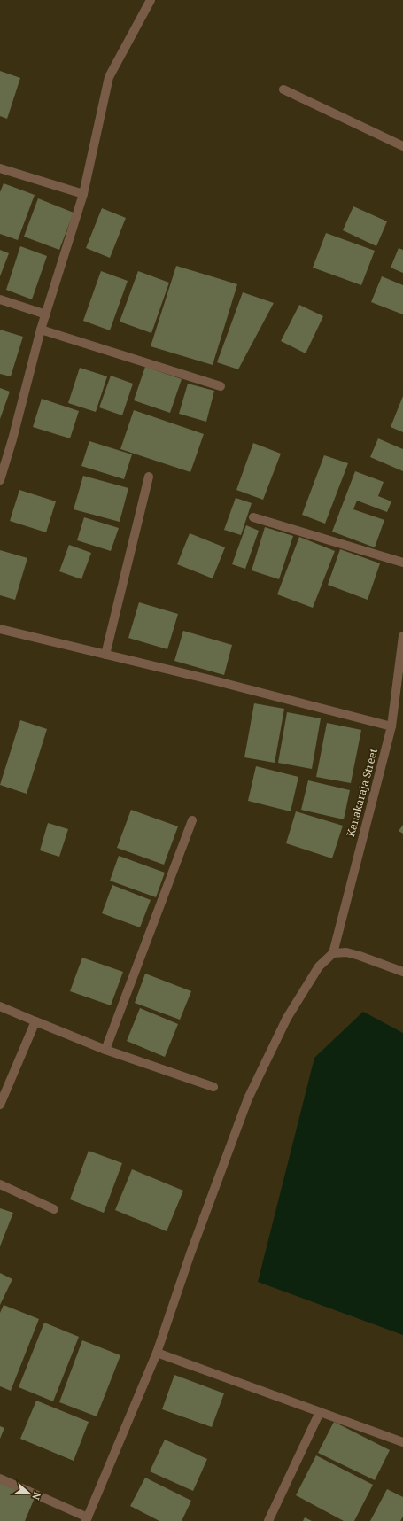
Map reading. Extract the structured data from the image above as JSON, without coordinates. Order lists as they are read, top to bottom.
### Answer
{
  "streets": {
    "street": ["Kanakaraja Street"]
  },
  "north": "right"
}
